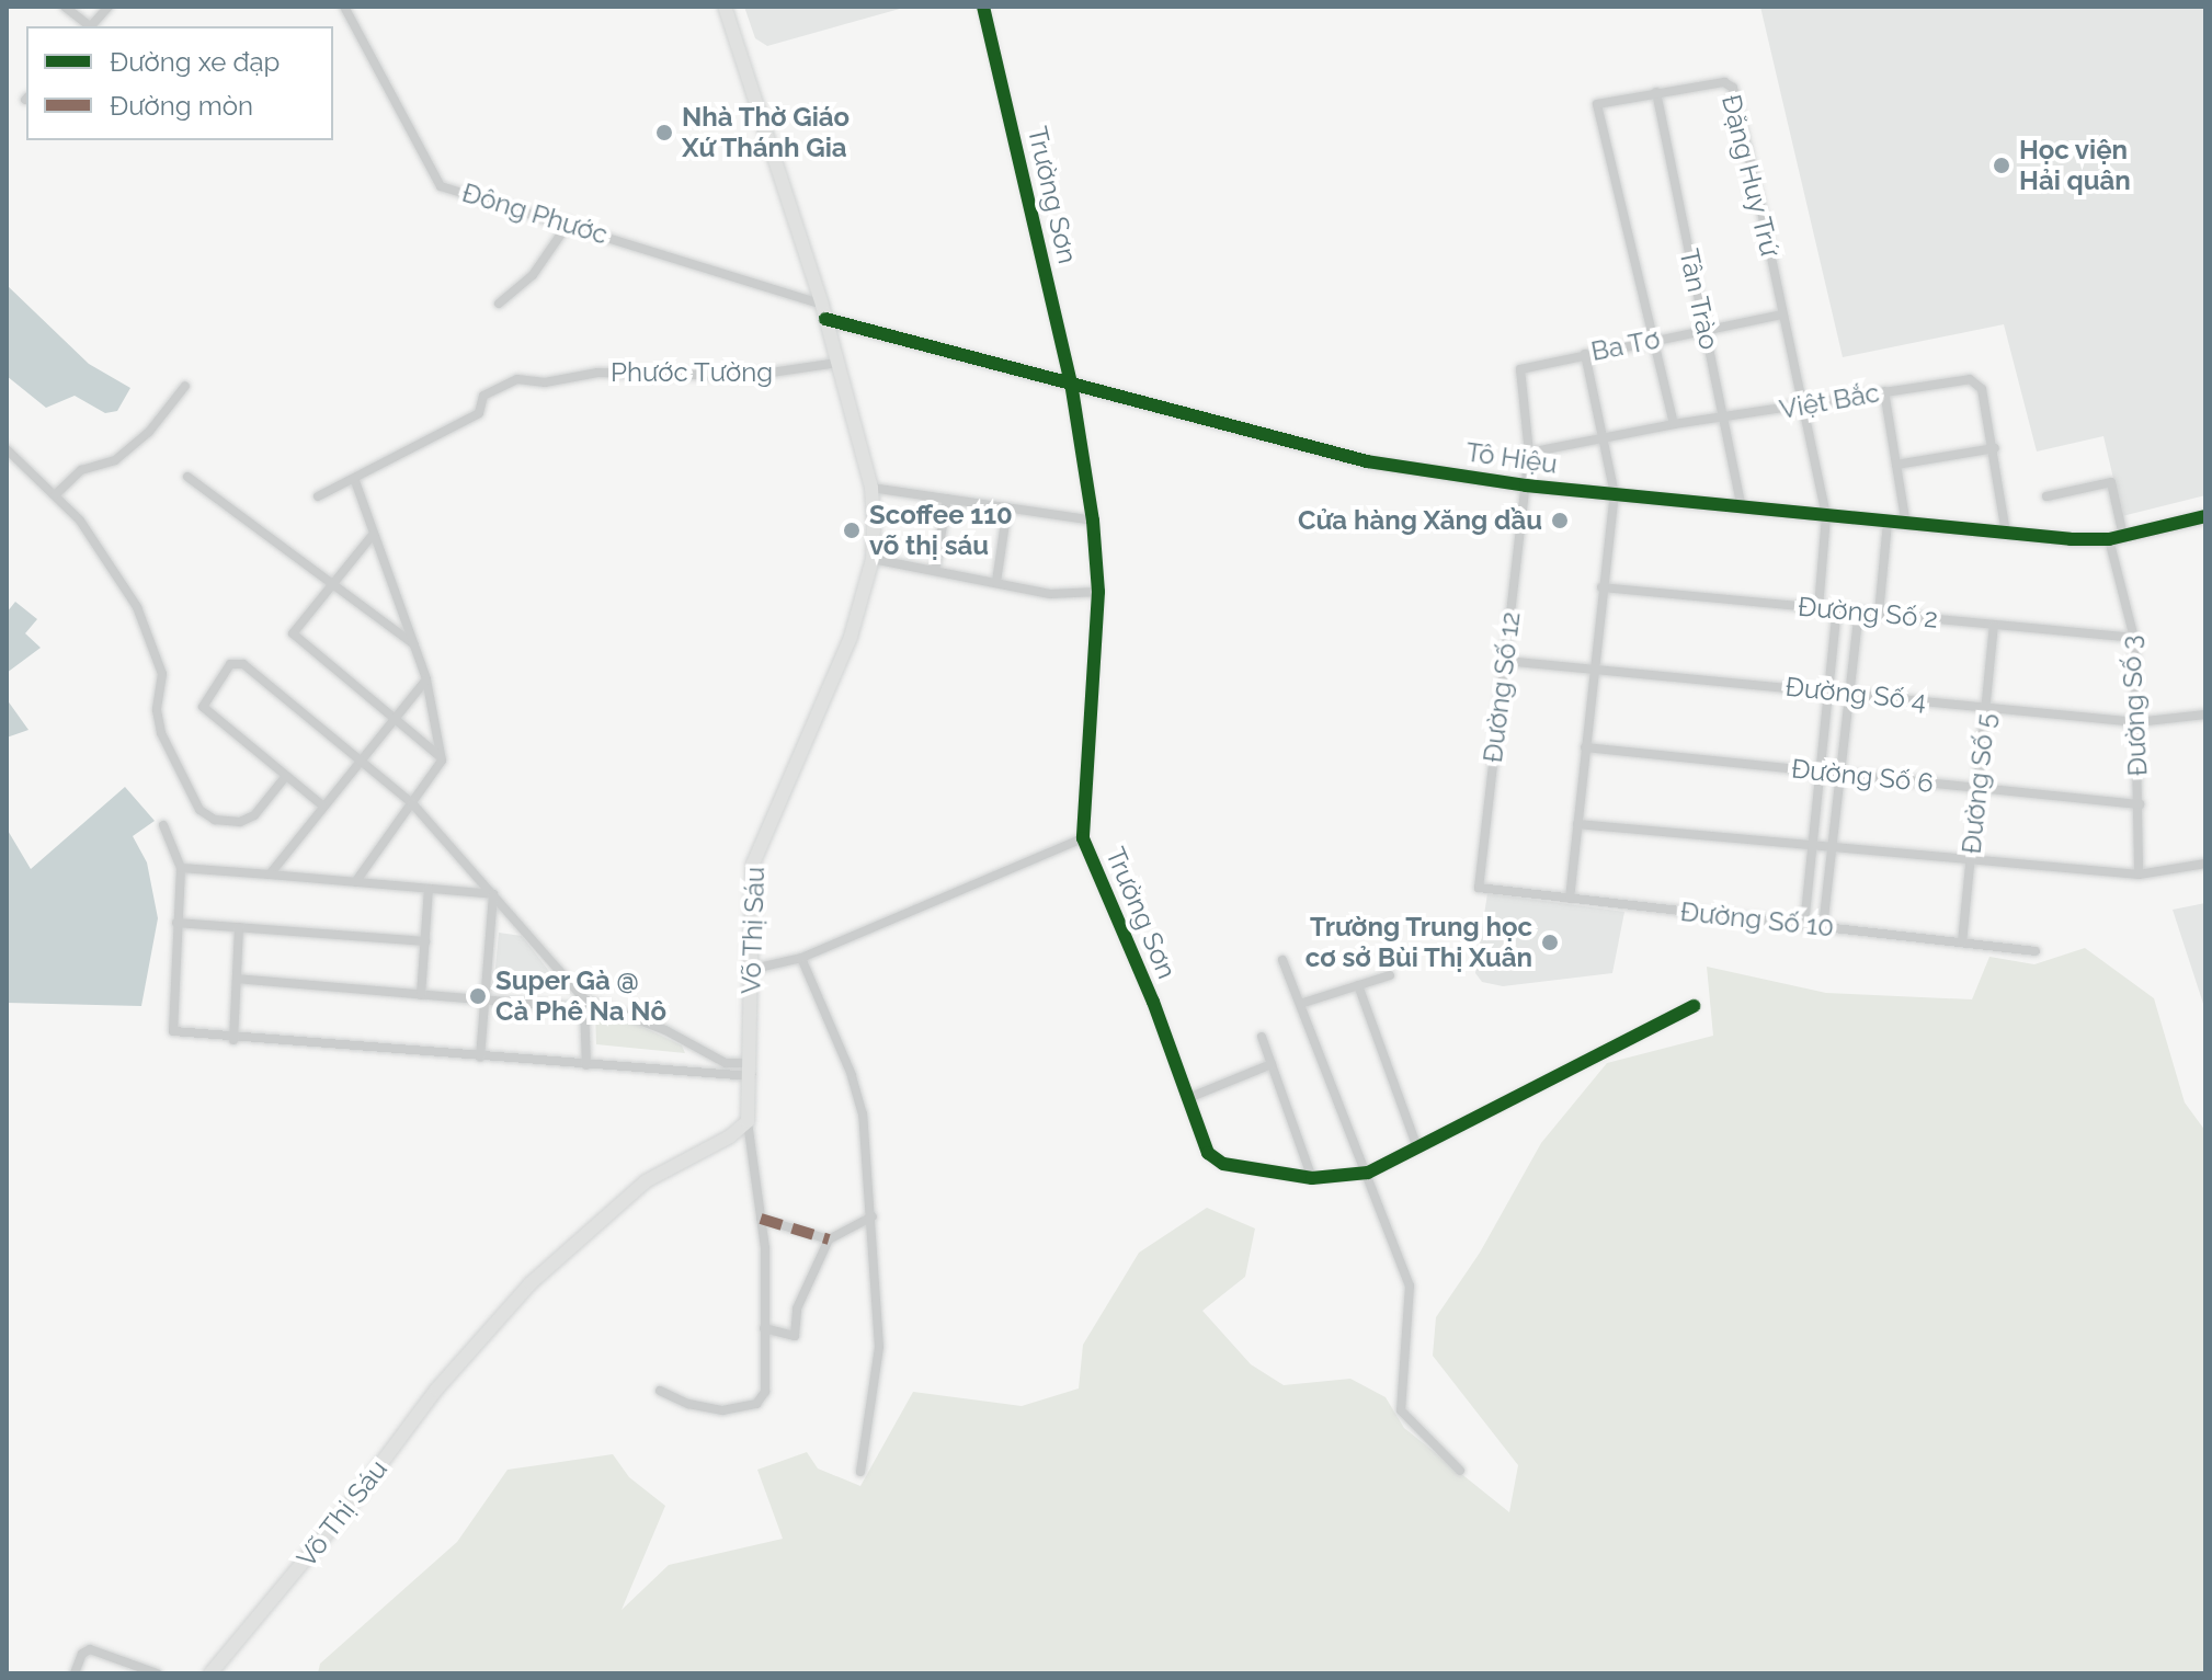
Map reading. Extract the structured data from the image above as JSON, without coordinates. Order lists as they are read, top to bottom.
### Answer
{
  "streets": {
    "main road": ["Võ Thị Sáu"],
    "street": [
      "Đặng Huy Trứ",
      "Trường Sơn",
      "Đông Phước",
      "Tân Trào",
      "Ba Tơ",
      "Phước Tường",
      "Việt Bắc",
      "Tô Hiệu",
      "Đường Số 2",
      "Đường Số 12",
      "Đường Số 4",
      "Đường Số 3",
      "Đường Số 6",
      "Đường Số 5",
      "Đường Số 10"
    ]
  },
  "crossings": [
    ["Đặng Huy Trứ", "Tân Trào"],
    ["Đặng Huy Trứ", "Ba Tơ"],
    ["Đặng Huy Trứ", "Việt Bắc"],
    ["Đặng Huy Trứ", "Tô Hiệu"],
    ["Đặng Huy Trứ", "Đường Số 2"],
    ["Trường Sơn", "Tô Hiệu"],
    ["Đông Phước", "Tô Hiệu"],
    ["Đông Phước", "Võ Thị Sáu"],
    ["Tân Trào", "Ba Tơ"],
    ["Tân Trào", "Việt Bắc"],
    ["Tân Trào", "Tô Hiệu"],
    ["Ba Tơ", "Đường Số 12"],
    ["Phước Tường", "Võ Thị Sáu"],
    ["Việt Bắc", "Tô Hiệu"],
    ["Việt Bắc", "Đường Số 12"],
    ["Tô Hiệu", "Đường Số 12"],
    ["Tô Hiệu", "Đường Số 3"],
    ["Tô Hiệu", "Võ Thị Sáu"],
    ["Đường Số 2", "Đường Số 3"],
    ["Đường Số 2", "Đường Số 5"],
    ["Đường Số 12", "Đường Số 4"],
    ["Đường Số 12", "Đường Số 10"],
    ["Đường Số 4", "Đường Số 3"],
    ["Đường Số 4", "Đường Số 5"],
    ["Đường Số 3", "Đường Số 6"],
    ["Đường Số 6", "Đường Số 5"],
    ["Đường Số 5", "Đường Số 10"]
  ],
  "places": [
    "Nhà Thờ Giáo Xứ Thánh Gia",
    "Học viện Hải quân",
    "Cửa hàng Xăng dầu",
    "Scoffee 110 võ thị sáu",
    "Trường Trung học cơ sở Bùi Thị Xuân",
    "Super Gà @ Cà Phê Na Nô"
  ],
  "legend": ["Đường xe đạp", "Đường mòn"]
}
